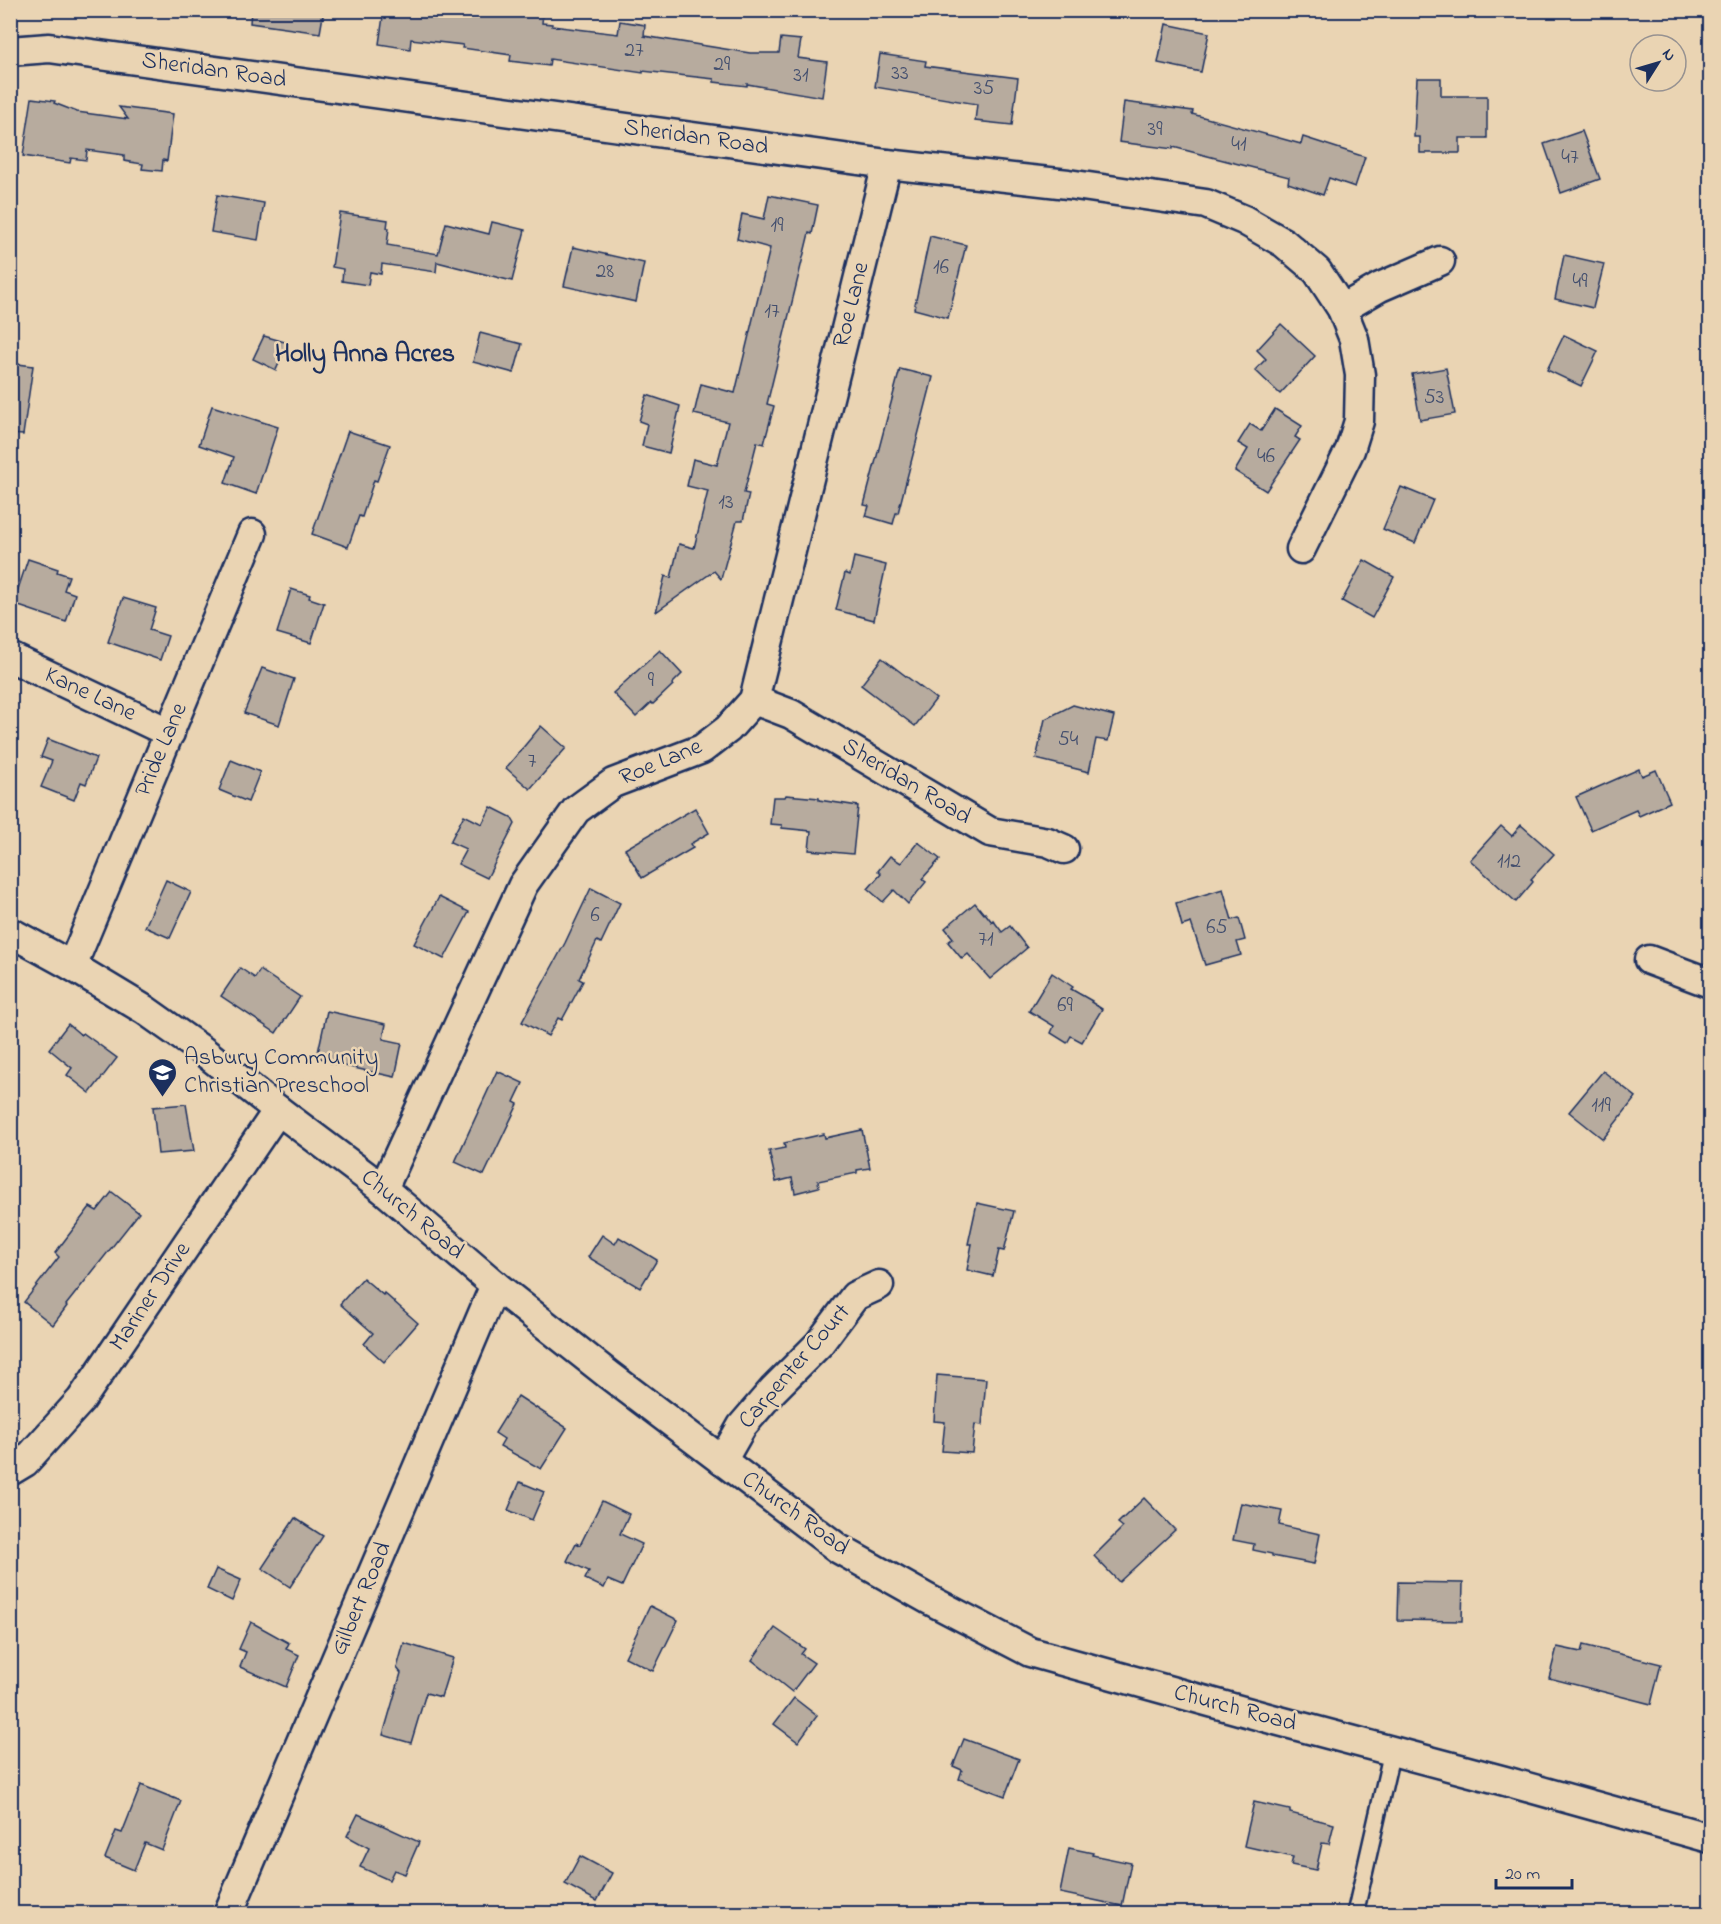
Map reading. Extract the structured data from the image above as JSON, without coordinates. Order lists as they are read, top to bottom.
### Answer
{
  "streets": {
    "street": [
      "Sheridan Road",
      "Roe Lane",
      "Kane Lane",
      "Pride Lane",
      "Church Road",
      "Mariner Drive",
      "Carpenter Court",
      "Gilbert Road"
    ]
  },
  "crossings": [
    ["Sheridan Road", "Roe Lane"],
    ["Roe Lane", "Church Road"],
    ["Kane Lane", "Pride Lane"],
    ["Pride Lane", "Church Road"],
    ["Church Road", "Mariner Drive"],
    ["Church Road", "Carpenter Court"],
    ["Church Road", "Gilbert Road"]
  ],
  "districts": ["Holly Anna Acres"],
  "places": {
    "school or university": ["Asbury Community Christian Preschool"]
  },
  "house_numbers": [
    "27",
    "29",
    "33",
    "31",
    "35",
    "39",
    "41",
    "47",
    "19",
    "16",
    "28",
    "49",
    "17",
    "53",
    "46",
    "13",
    "9",
    "54",
    "7",
    "112",
    "6",
    "65",
    "71",
    "69",
    "119"
  ],
  "scale_bar": "20 m",
  "north": "top right"
}
